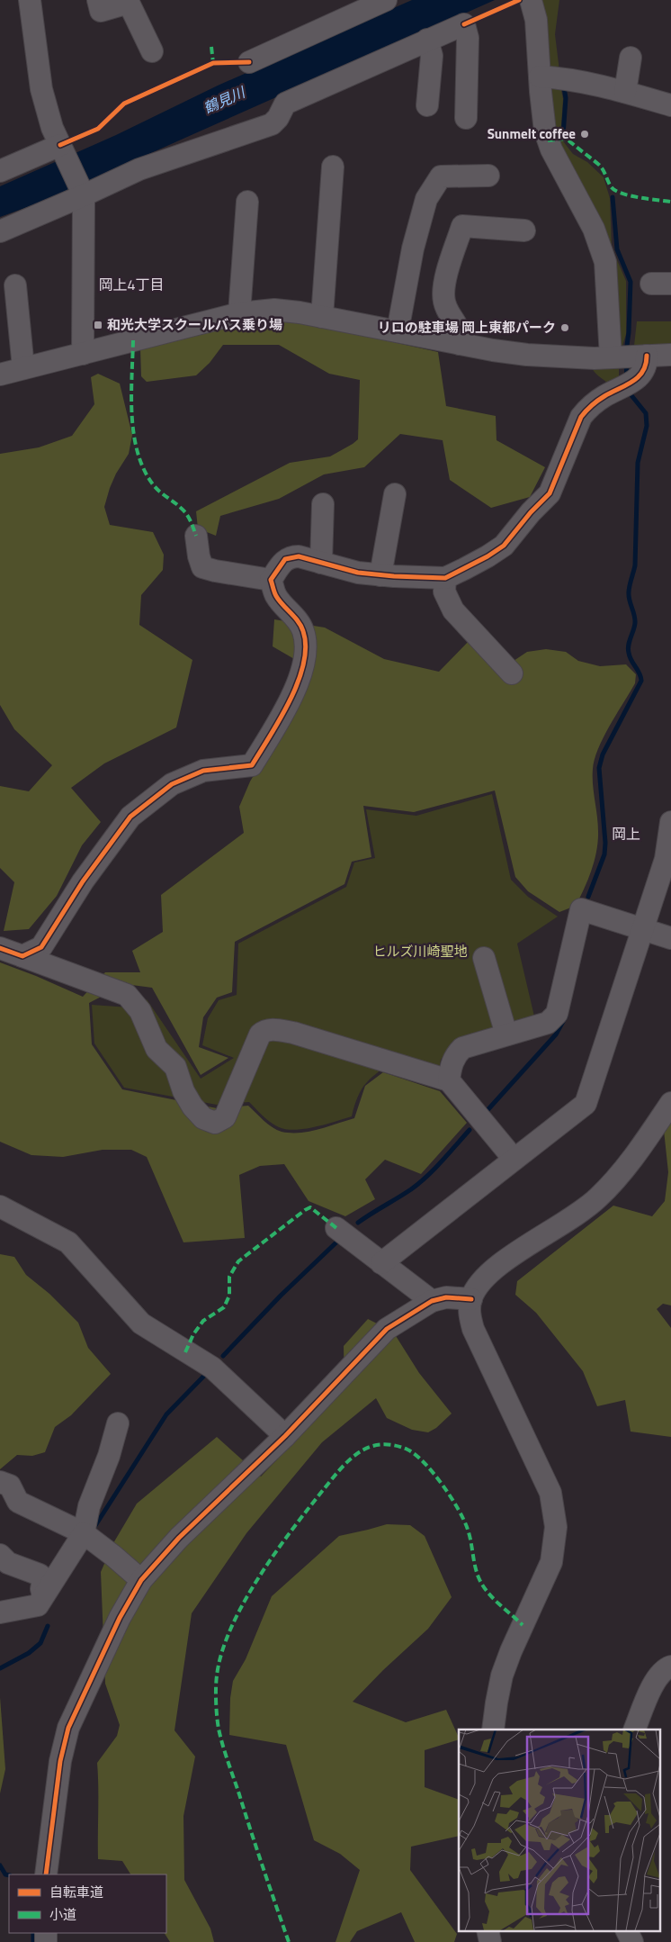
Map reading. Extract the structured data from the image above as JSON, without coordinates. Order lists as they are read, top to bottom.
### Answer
{
  "districts": ["岡上4丁目", "岡上"],
  "water": ["鶴見川"],
  "parks": ["ヒルズ川崎聖地"],
  "places": {
    "other": ["Sunmelt coffee", "リロの駐車場 岡上東都パーク"],
    "transit": ["和光大学スクールバス乗り場"]
  },
  "legend": ["自転車道", "小道"]
}
